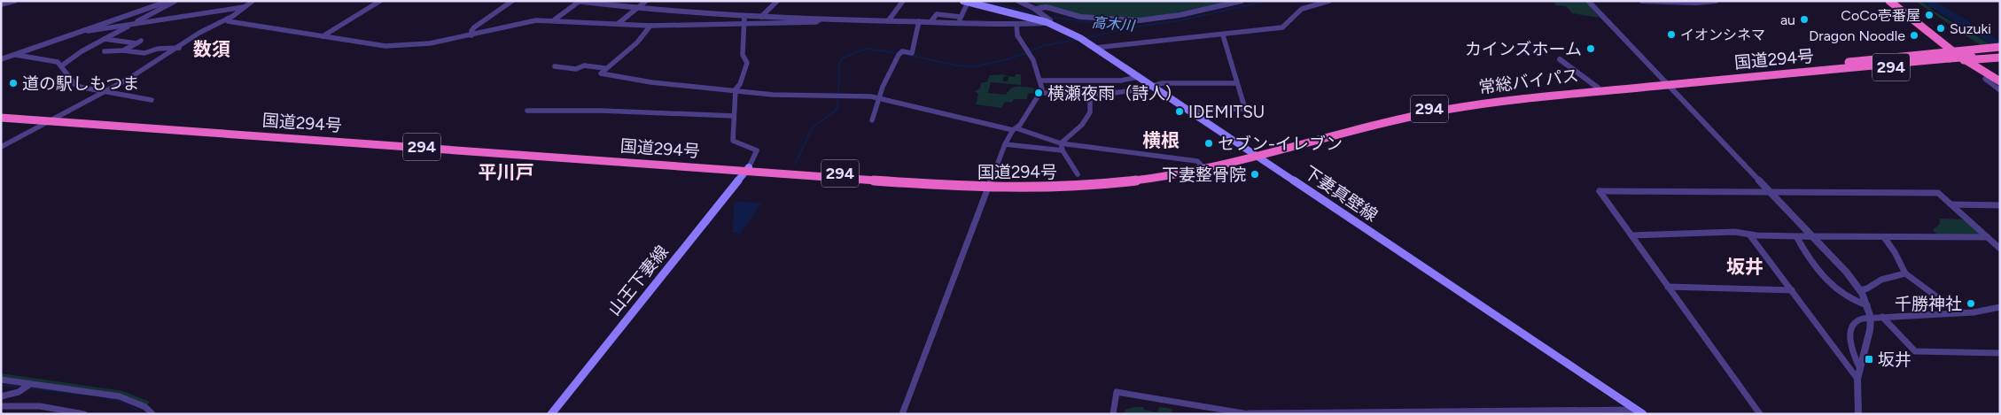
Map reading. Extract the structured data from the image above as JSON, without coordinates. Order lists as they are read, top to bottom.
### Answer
{
  "streets": {
    "highway": ["国道294号", "294", "常総バイパス"],
    "main road": ["下妻真壁線", "山王下妻線"]
  },
  "crossings": [
    ["国道294号", "294"],
    ["国道294号", "常総バイパス"],
    ["国道294号", "下妻真壁線"],
    ["国道294号", "山王下妻線"],
    ["294", "常総バイパス"],
    ["常総バイパス", "下妻真壁線"]
  ],
  "districts": [
    "数須",
    "横根",
    "平川戸",
    "坂井"
  ],
  "water": ["高木川"],
  "places": {
    "other": [
      "CoCo壱番屋",
      "au",
      "Suzuki",
      "イオンシネマ",
      "Dragon Noodle",
      "カインズホーム",
      "道の駅しもつま",
      "横瀬夜雨（詩人）",
      "IDEMITSU",
      "セブン-イレブン",
      "下妻整骨院",
      "千勝神社"
    ],
    "transit": ["坂井"]
  }
}
